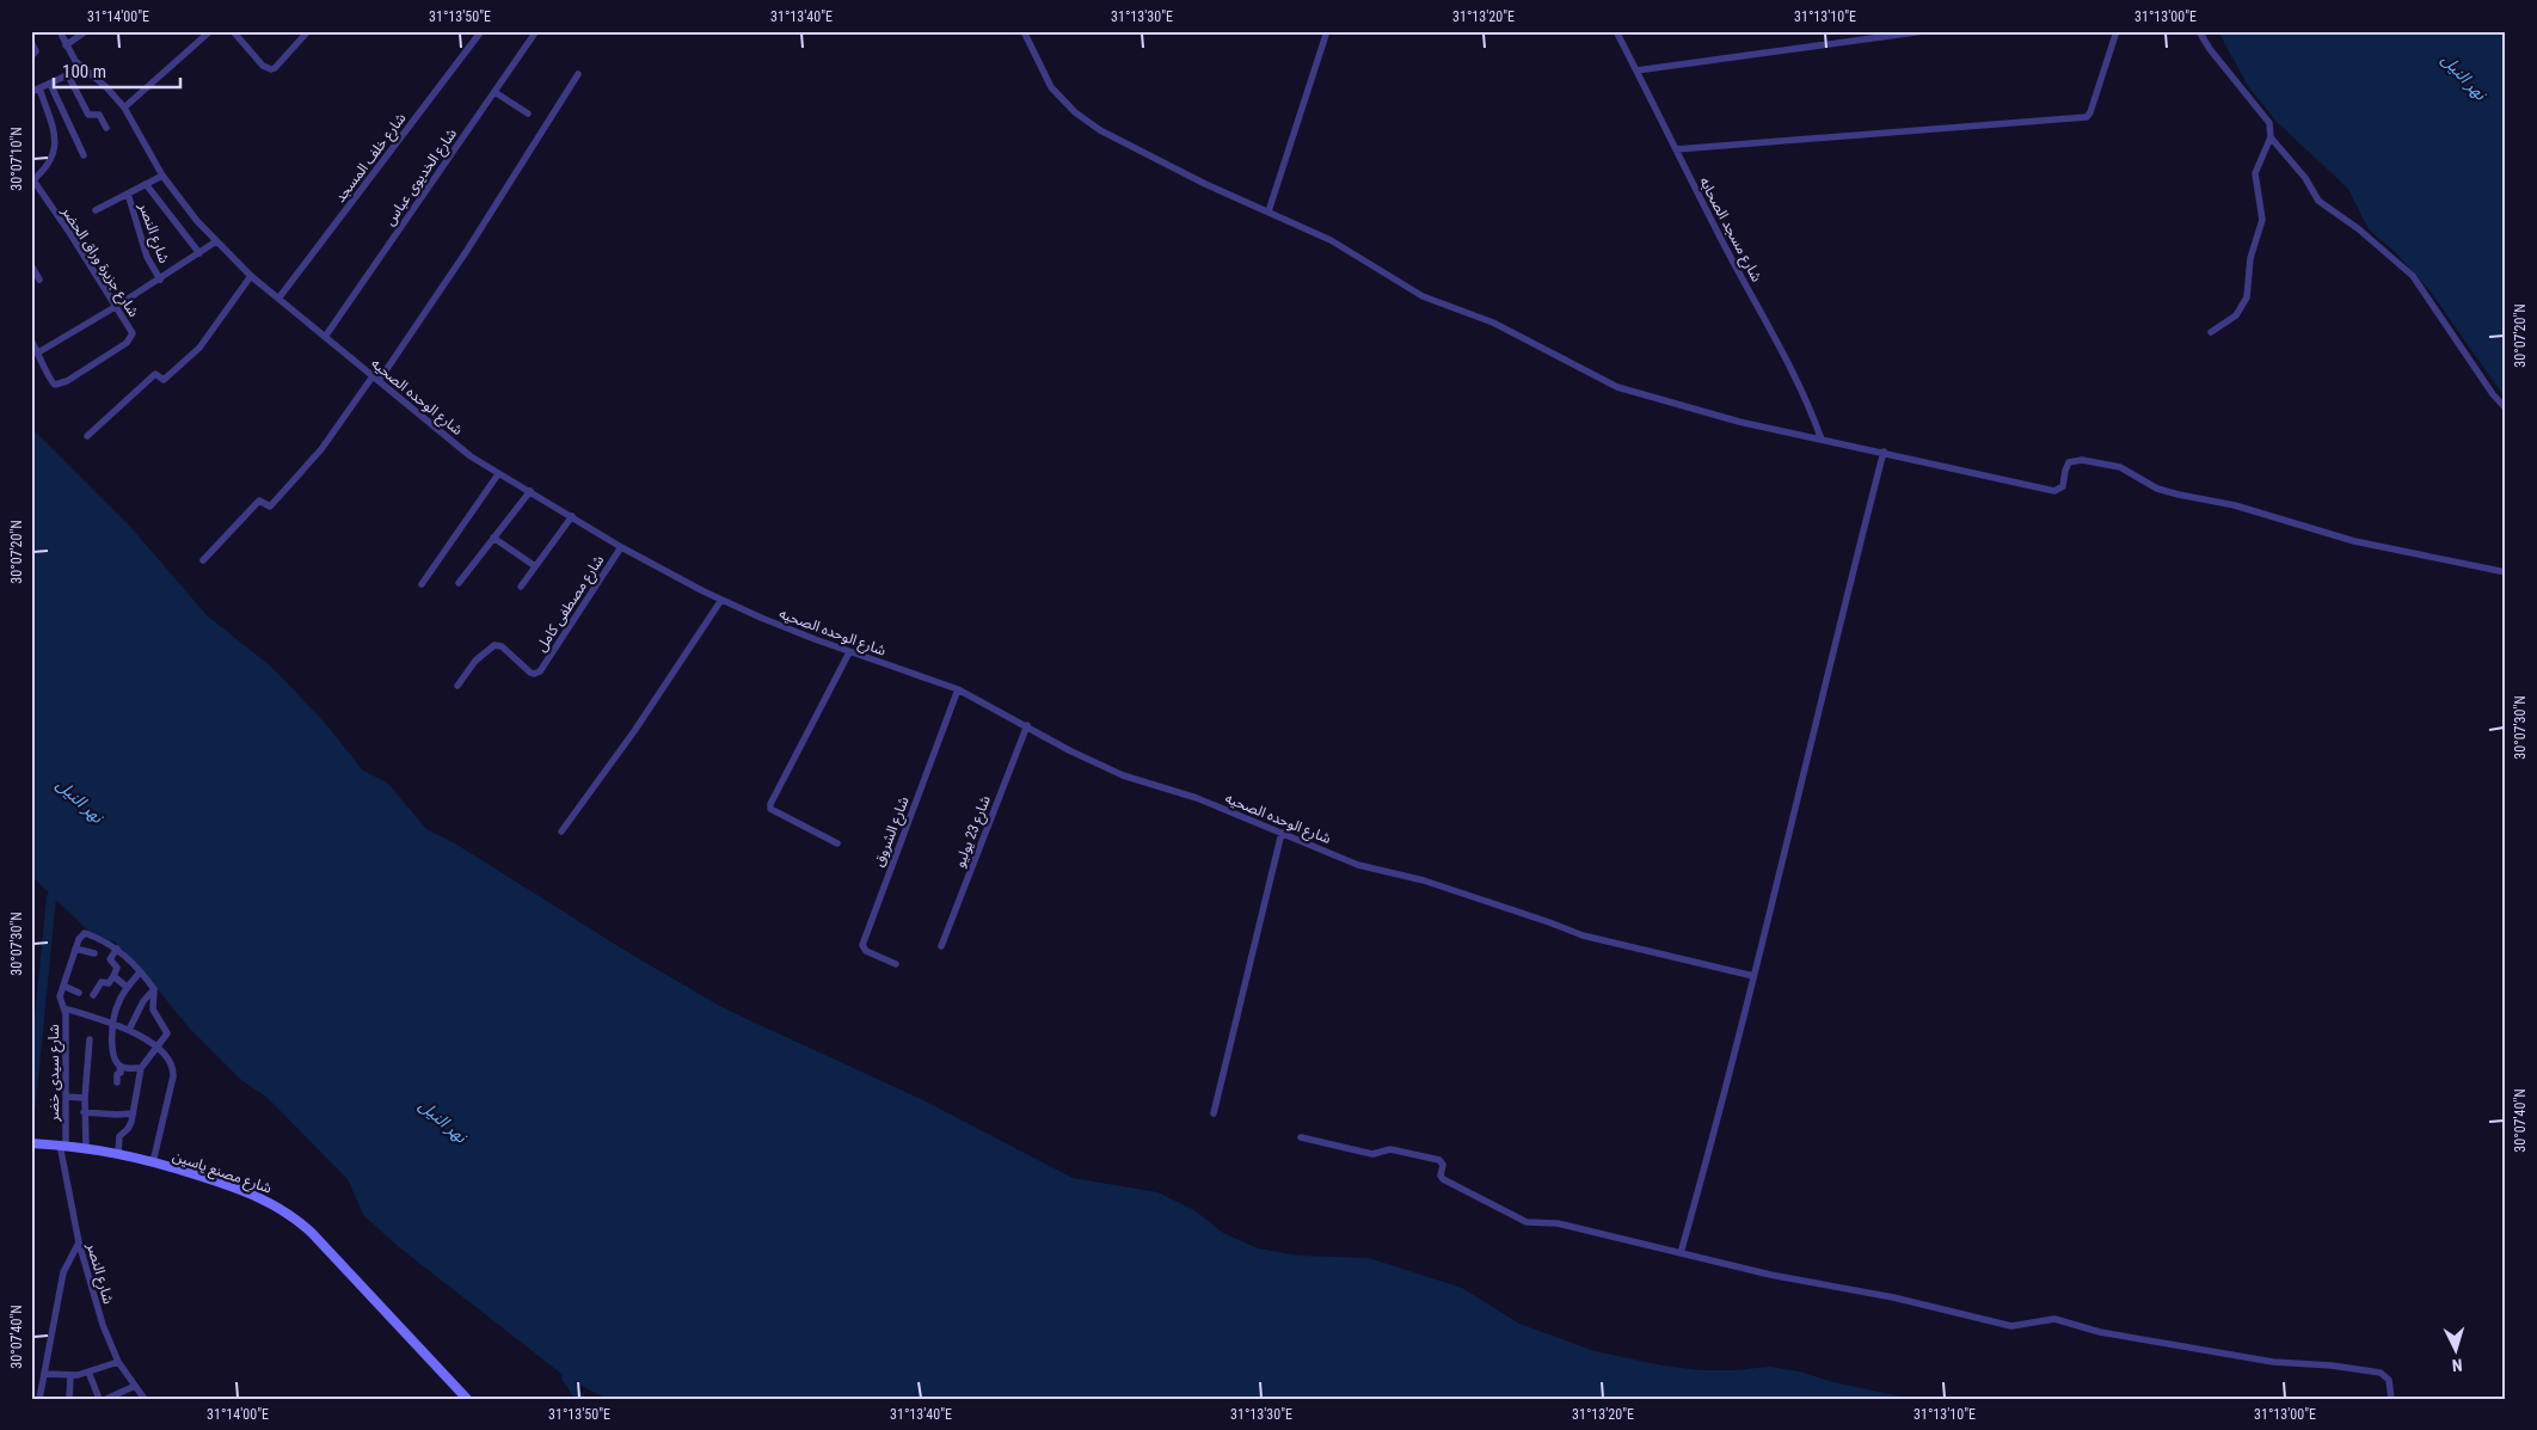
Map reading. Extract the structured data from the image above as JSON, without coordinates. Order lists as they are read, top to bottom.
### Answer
{
  "streets": {
    "main road": ["شارع مصنع ياسين"],
    "street": [
      "شارع خلف المسجد",
      "شارع الخديوى عباس",
      "شارع مسجد الصحابه",
      "شارع النصر",
      "شارع جزيرة وراق الحضر",
      "شارع الوحده الصحيه",
      "شارع مصطفى كامل",
      "شارع الشروق",
      "شارع 23 يوليو",
      "شارع سيدى خضر"
    ]
  },
  "crossings": [
    ["شارع خلف المسجد", "شارع الوحده الصحيه"],
    ["شارع الخديوى عباس", "شارع الوحده الصحيه"],
    ["شارع النصر", "شارع سيدى خضر"],
    ["شارع النصر", "شارع مصنع ياسين"],
    ["شارع الوحده الصحيه", "شارع مصطفى كامل"],
    ["شارع الوحده الصحيه", "شارع الشروق"],
    ["شارع الوحده الصحيه", "شارع 23 يوليو"],
    ["شارع سيدى خضر", "شارع مصنع ياسين"]
  ],
  "water": ["نهر النيل"],
  "scale_bar": "100 m",
  "north": "bottom",
  "coordinates": [
    "31°14'00\"E",
    "31°13'50\"E",
    "31°13'40\"E",
    "31°13'30\"E",
    "31°13'20\"E",
    "31°13'10\"E",
    "31°13'00\"E",
    "30°07'10\"N",
    "30°07'20\"N",
    "30°07'30\"N",
    "30°07'40\"N"
  ]
}
